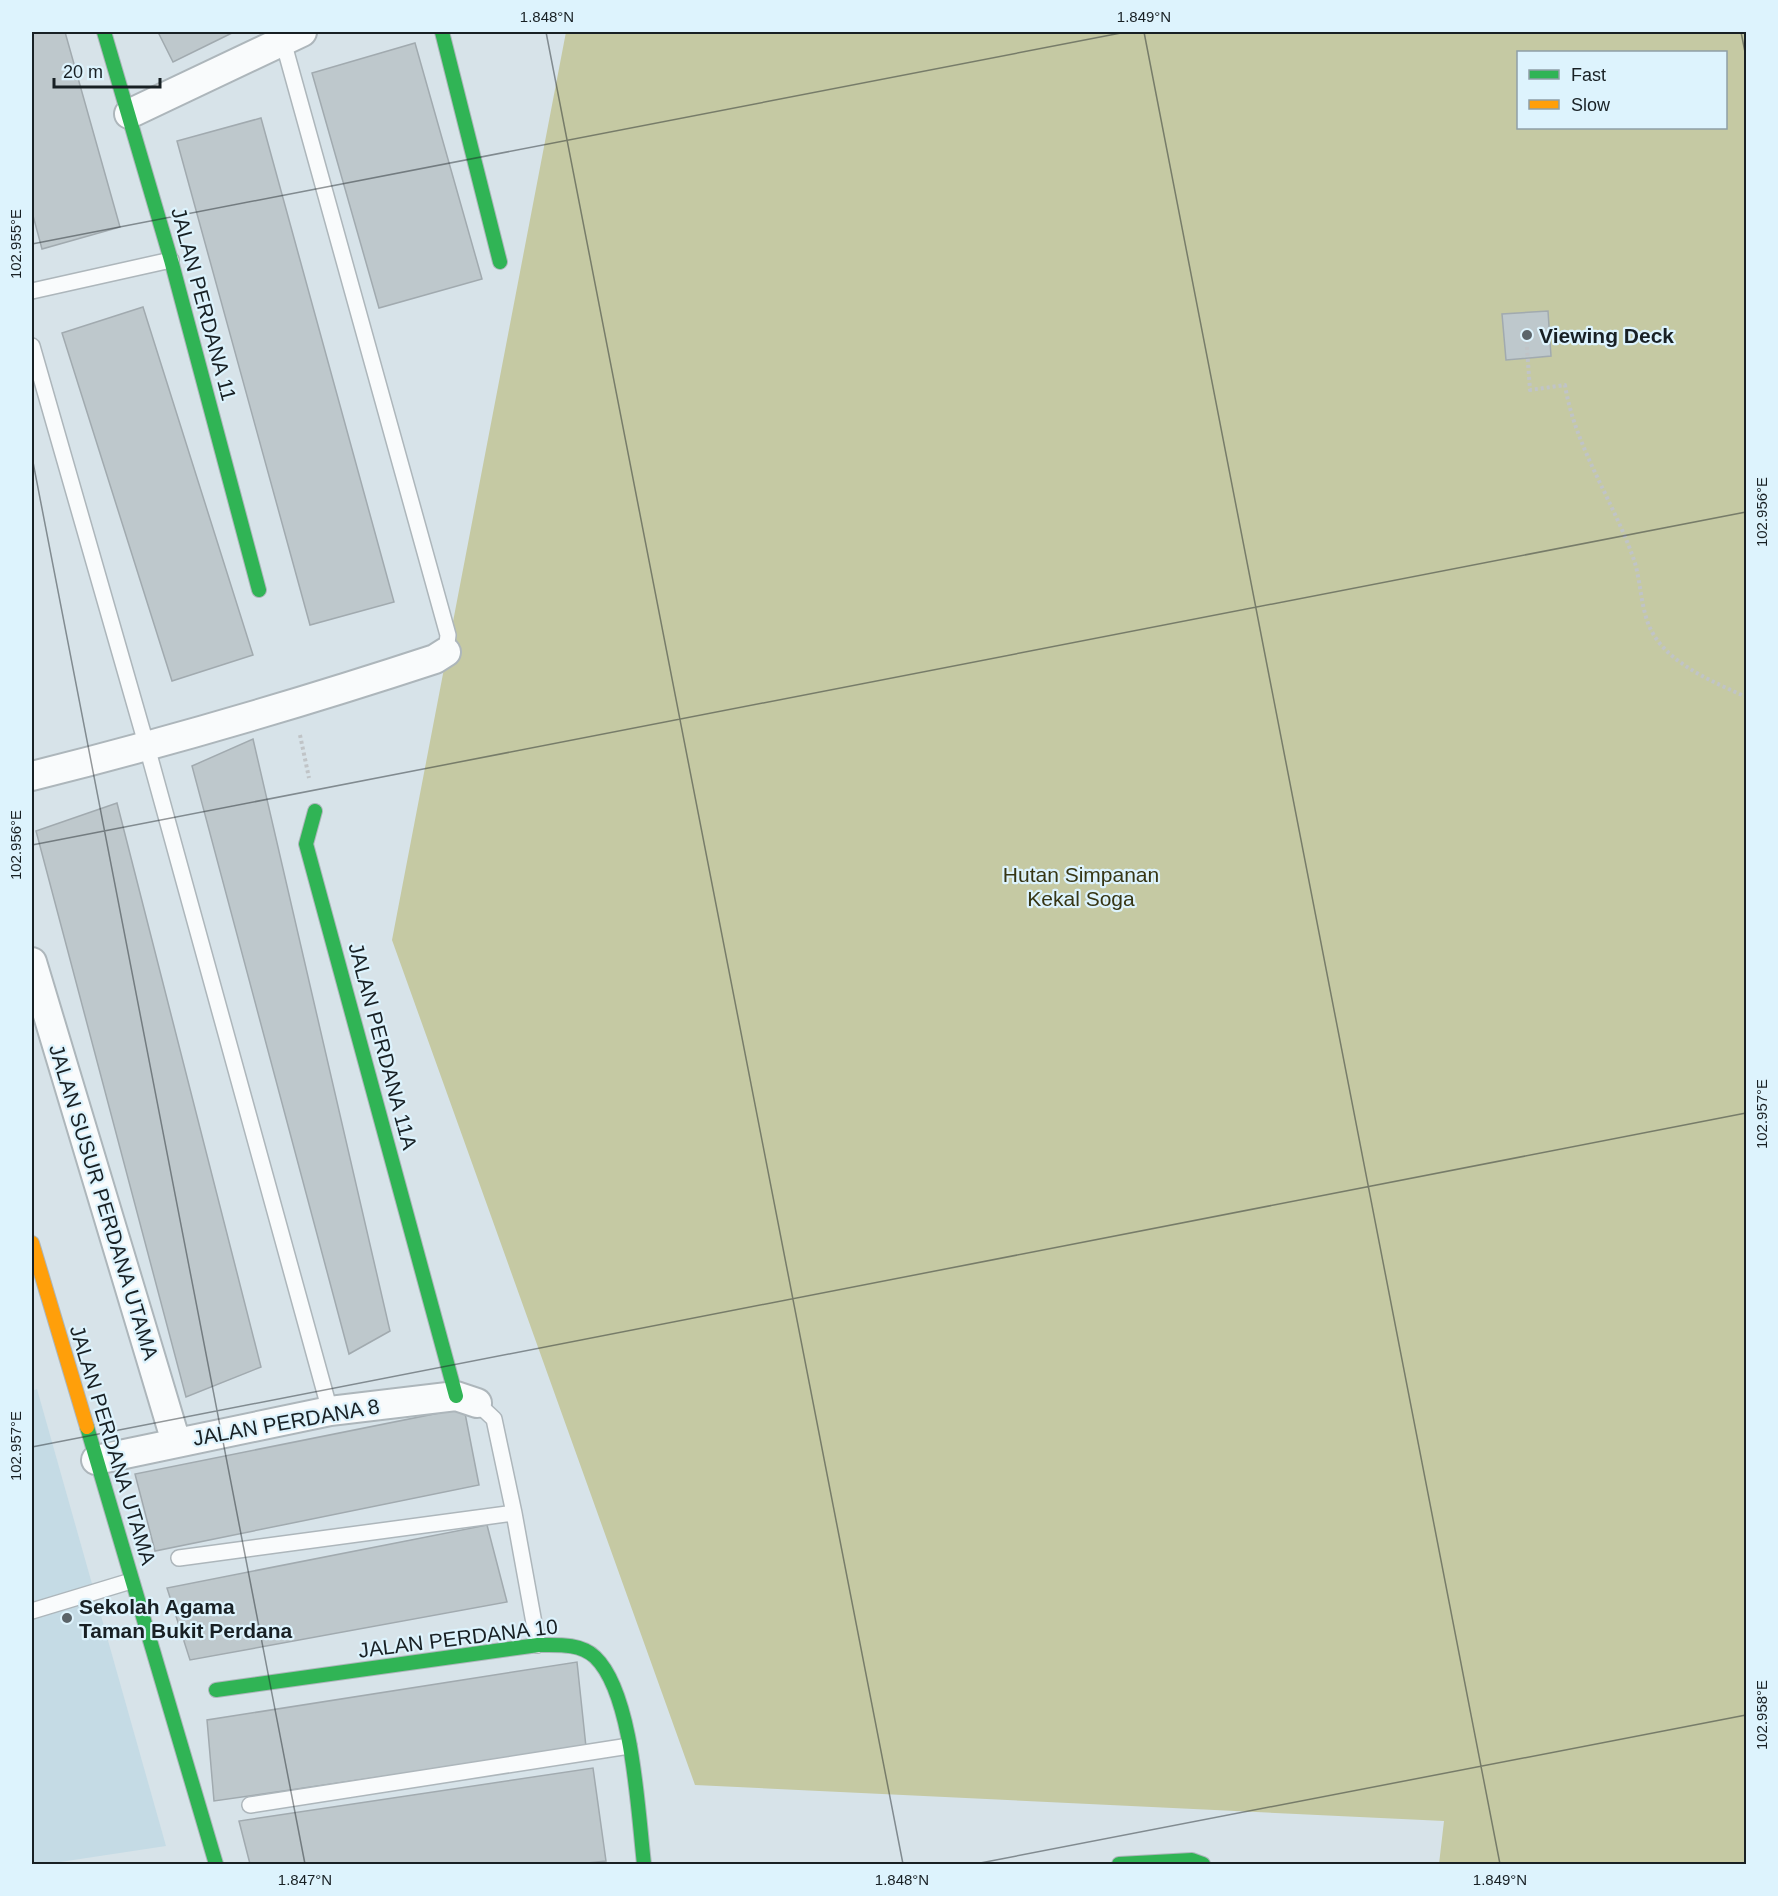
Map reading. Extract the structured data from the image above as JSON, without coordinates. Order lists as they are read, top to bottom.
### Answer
{
  "streets": {
    "street": [
      "JALAN PERDANA 11",
      "JALAN PERDANA 11A",
      "JALAN SUSUR PERDANA UTAMA",
      "JALAN PERDANA 8",
      "JALAN PERDANA UTAMA",
      "JALAN PERDANA 10"
    ]
  },
  "crossings": [
    ["JALAN PERDANA 11A", "JALAN PERDANA 8"],
    ["JALAN SUSUR PERDANA UTAMA", "JALAN PERDANA 8"],
    ["JALAN PERDANA 8", "JALAN PERDANA UTAMA"]
  ],
  "parks": ["Hutan Simpanan Kekal Soga"],
  "places": ["Viewing Deck", "Sekolah Agama Taman Bukit Perdana"],
  "legend": ["Fast", "Slow"],
  "scale_bar": "20 m",
  "coordinates": [
    "1.848°N",
    "1.849°N",
    "102.955°E",
    "102.956°E",
    "102.957°E",
    "102.958°E",
    "1.847°N"
  ]
}
